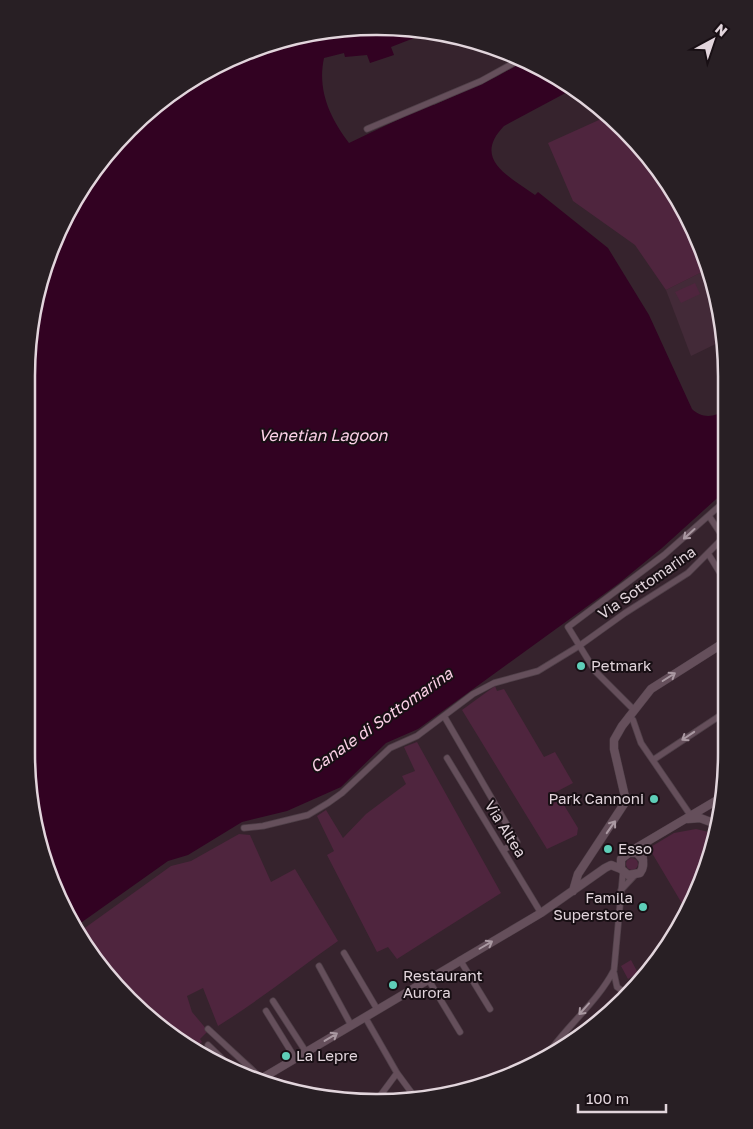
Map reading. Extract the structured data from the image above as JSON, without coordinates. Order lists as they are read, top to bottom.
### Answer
{
  "streets": {
    "street": ["Via Sottomarina", "Via Altea"]
  },
  "water": ["Venetian Lagoon", "Canale di Sottomarina"],
  "places": [
    "Petmark",
    "Park Cannoni",
    "Esso",
    "Famila Superstore",
    "Restaurant Aurora",
    "La Lepre"
  ],
  "scale_bar": "100 m",
  "north": "top right"
}
